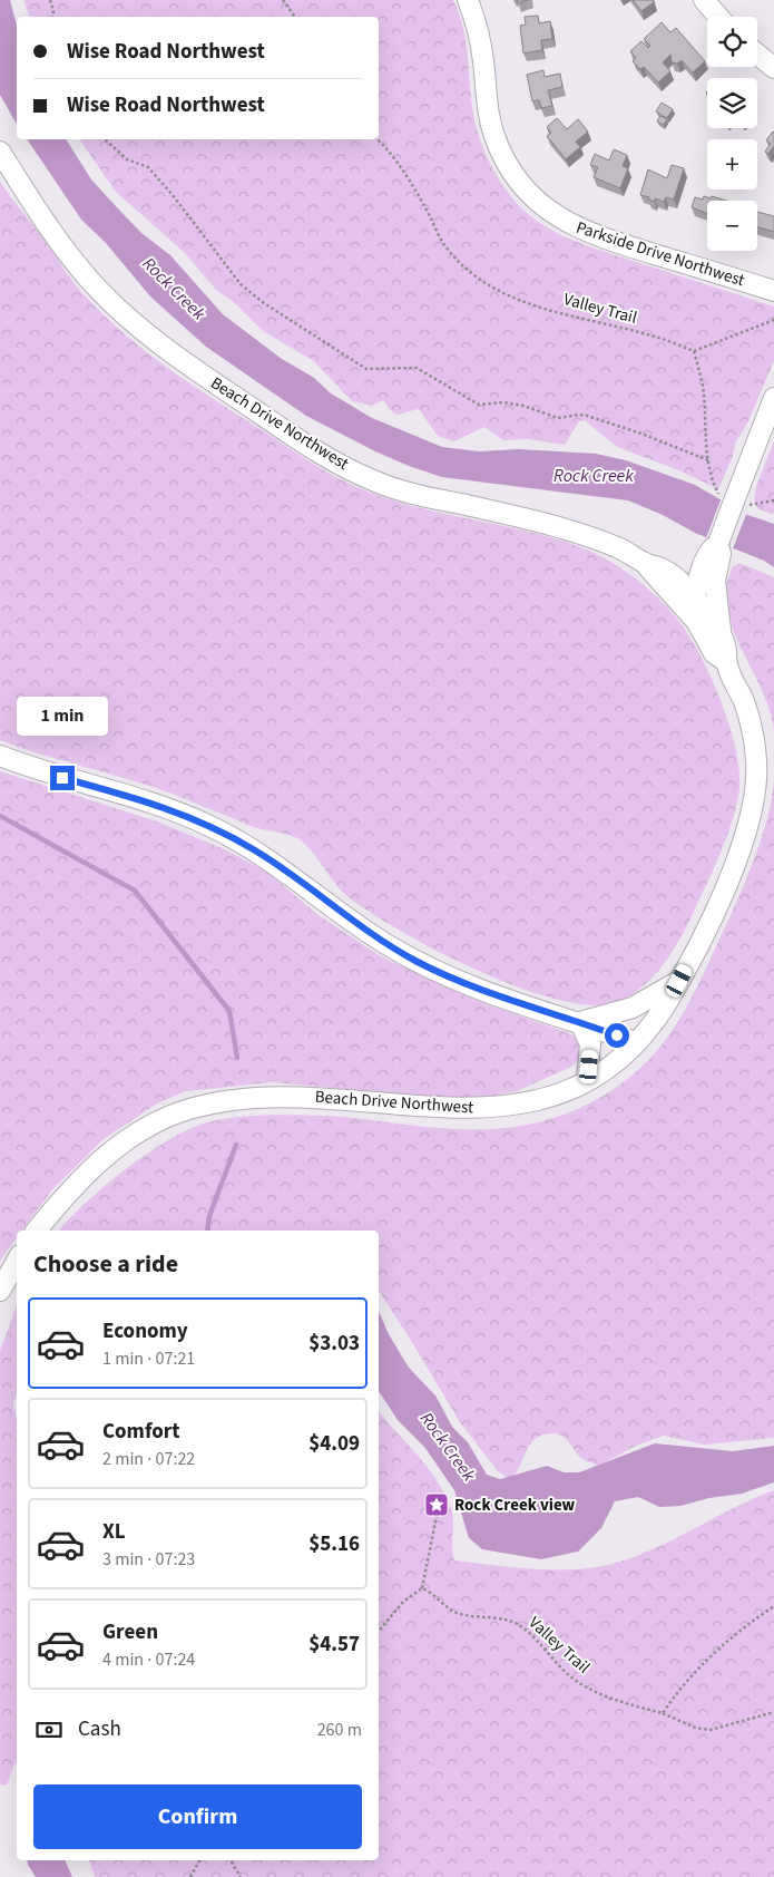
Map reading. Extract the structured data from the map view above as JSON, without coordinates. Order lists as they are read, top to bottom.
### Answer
{
  "streets": {
    "street": ["Parkside Drive Northwest", "Beach Drive Northwest"],
    "path": ["Valley Trail"]
  },
  "water": ["Rock Creek"],
  "places": {
    "place": ["Rock Creek view"]
  },
  "page": {
    "map_buttons": ["+", "−"],
    "banner": ["Wise Road Northwest", "Wise Road Northwest"],
    "bubble": "1 min",
    "heading": "Choose a ride",
    "list": [
      {
        "name": "Economy",
        "note": "1 min · 07:21",
        "value": "$3.03"
      },
      {
        "name": "Comfort",
        "note": "2 min · 07:22",
        "value": "$4.09"
      },
      {
        "name": "XL",
        "note": "3 min · 07:23",
        "value": "$5.16"
      },
      {
        "name": "Green",
        "note": "4 min · 07:24",
        "value": "$4.57"
      }
    ],
    "pay": ["Cash", "260 m"],
    "buttons": "Confirm"
  }
}
